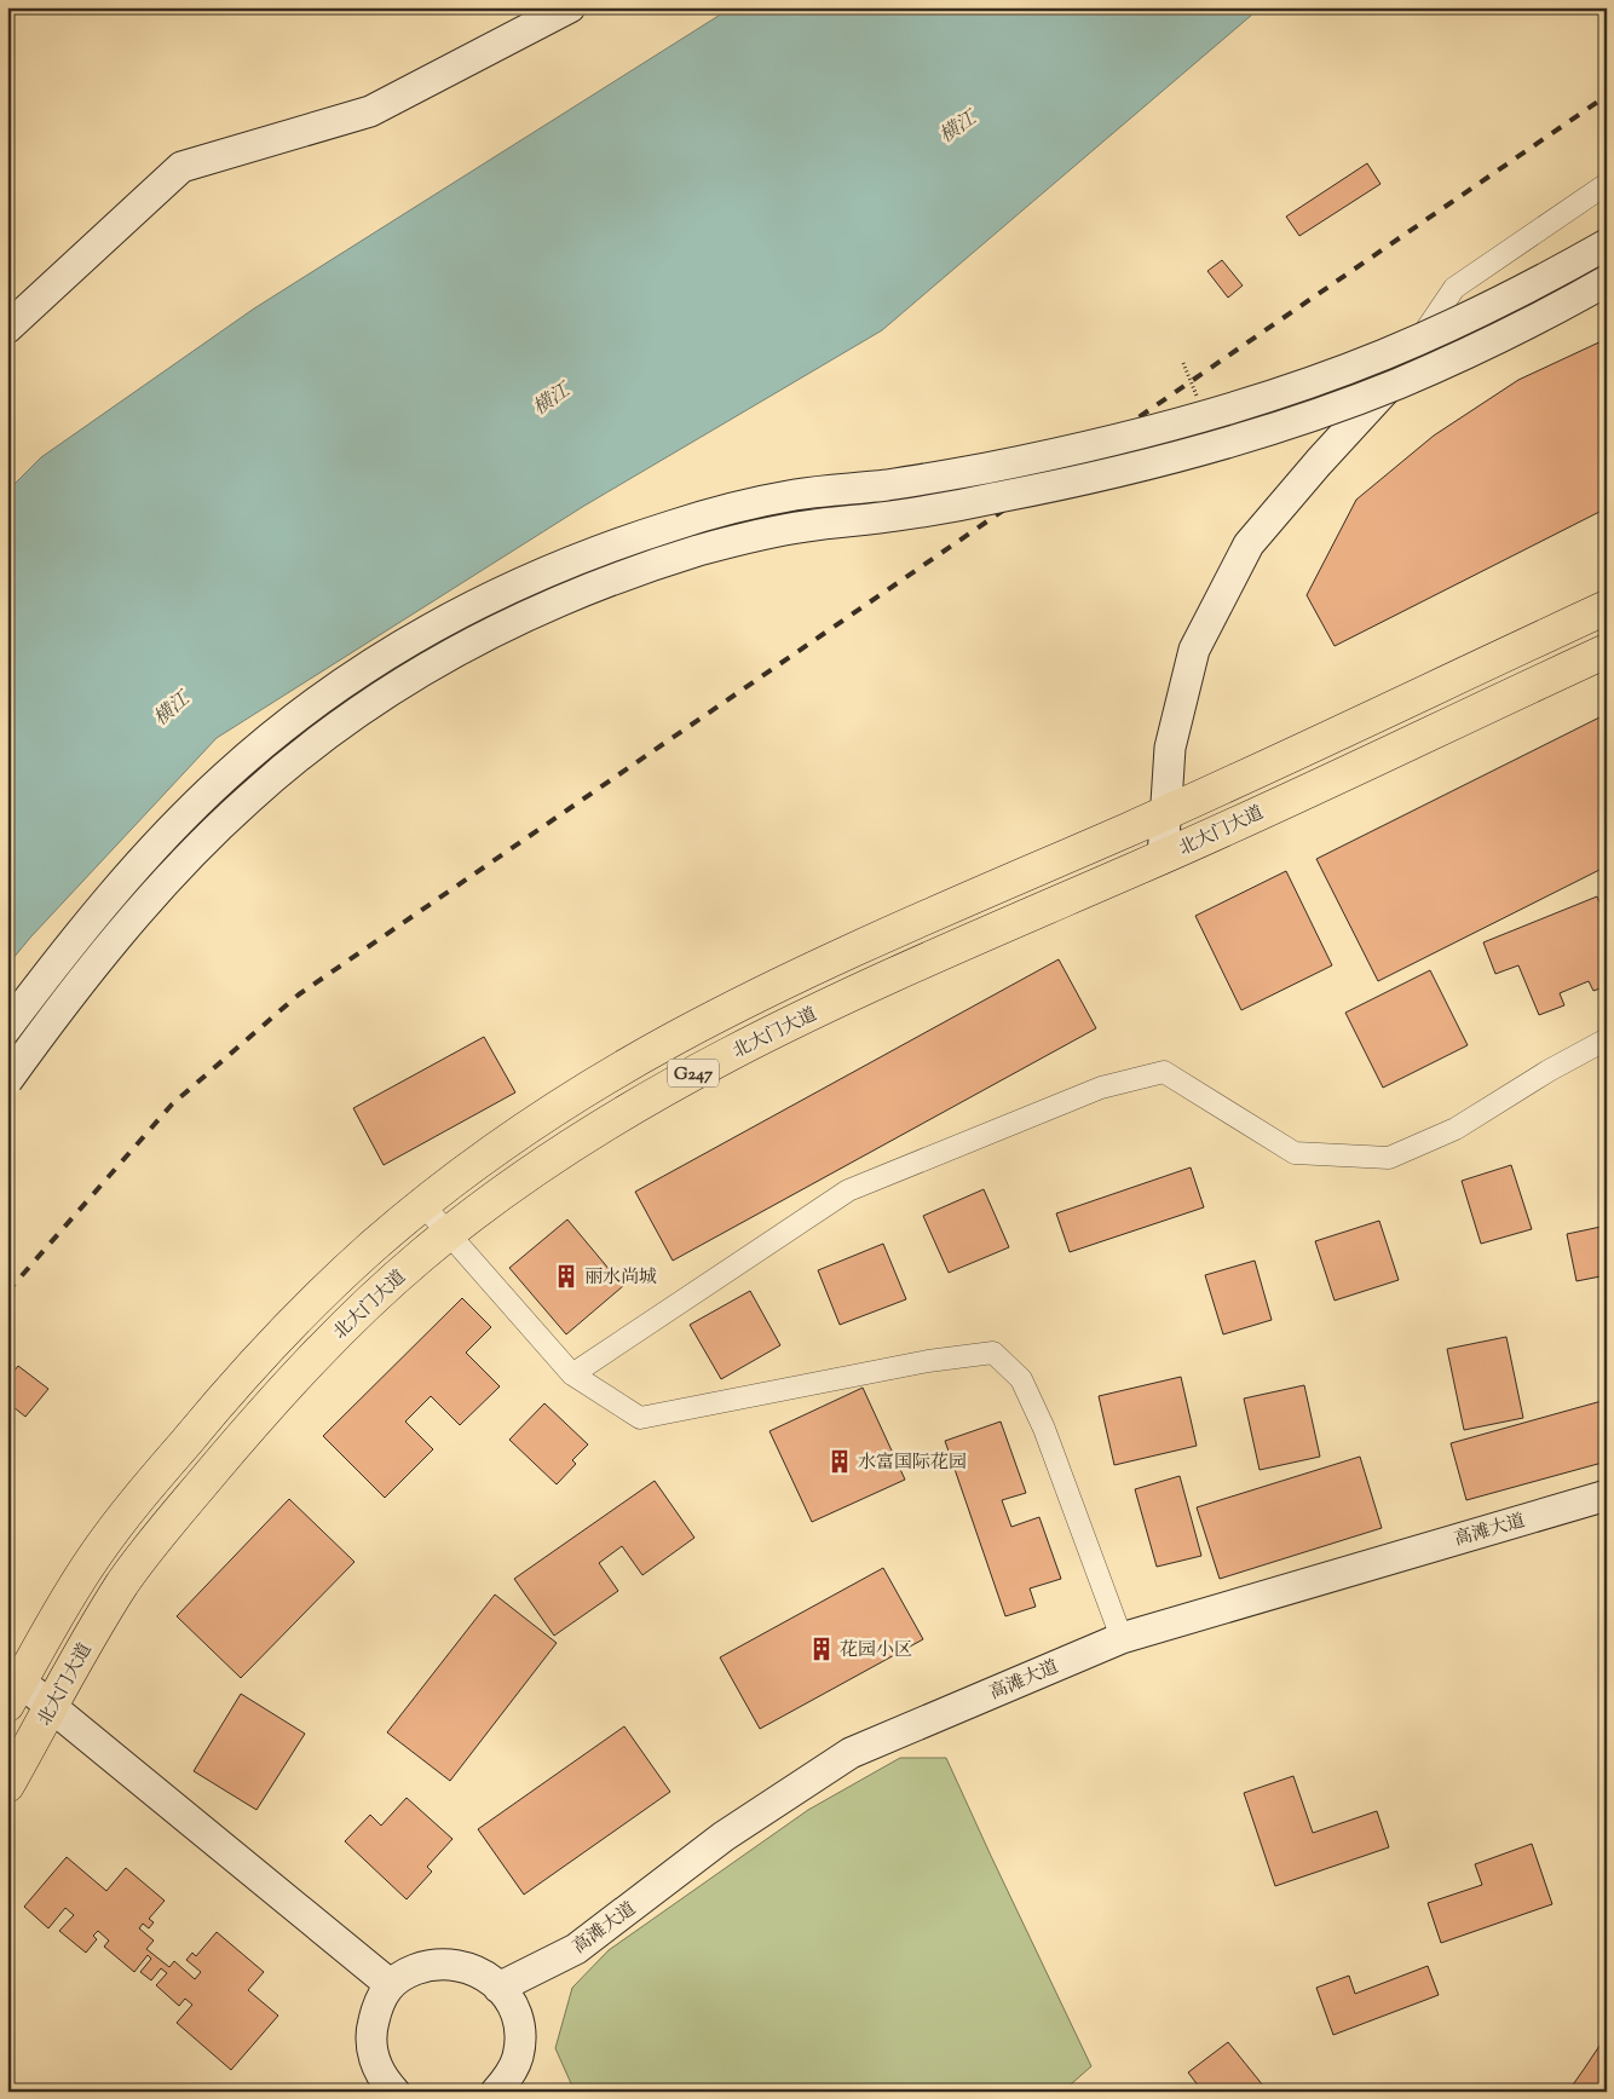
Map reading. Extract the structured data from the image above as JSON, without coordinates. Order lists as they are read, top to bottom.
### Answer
{
  "streets": {
    "highway": ["北大门大道", "G247"],
    "main road": ["高滩大道"]
  },
  "water": ["横江"],
  "places": {
    "building": ["丽水尚城", "水富国际花园", "花园小区"]
  }
}
